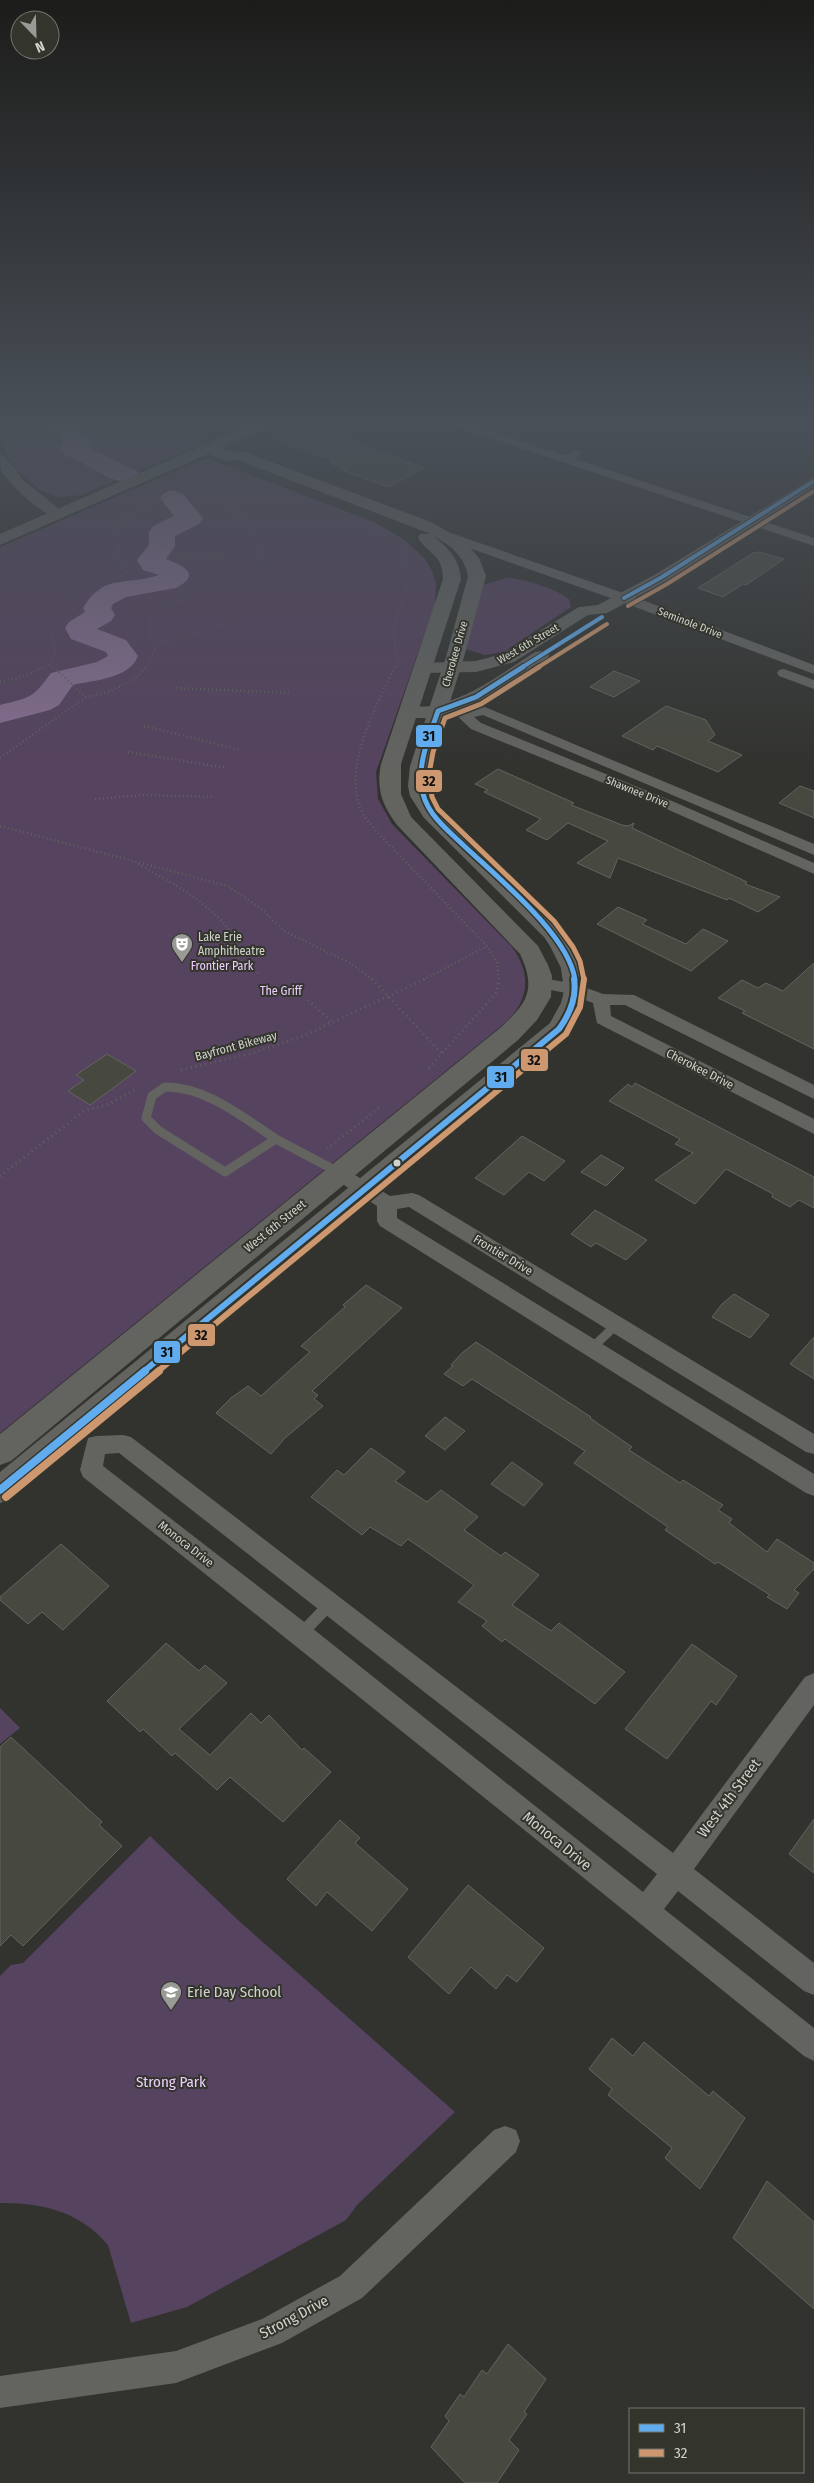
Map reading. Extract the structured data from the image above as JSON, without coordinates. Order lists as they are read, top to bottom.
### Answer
{
  "streets": {
    "main road": ["Seminole Drive", "West 6th Street", "Cherokee Drive"],
    "street": [
      "Shawnee Drive",
      "Frontier Drive",
      "Monoca Drive",
      "West 4th Street",
      "Strong Drive"
    ],
    "path": ["Bayfront Bikeway"]
  },
  "crossings": [
    ["Seminole Drive", "West 6th Street"],
    ["Seminole Drive", "Cherokee Drive"],
    ["West 6th Street", "Cherokee Drive"],
    ["West 6th Street", "Shawnee Drive"],
    ["Cherokee Drive", "Shawnee Drive"],
    ["Monoca Drive", "West 4th Street"]
  ],
  "parks": ["Frontier Park", "The Griff", "Strong Park"],
  "places": {
    "theatre": ["Lake Erie Amphitheatre"],
    "school or university": ["Erie Day School"]
  },
  "lines": ["transit line 31", "transit line 32"],
  "legend": ["31", "32"],
  "north": "bottom right"
}
